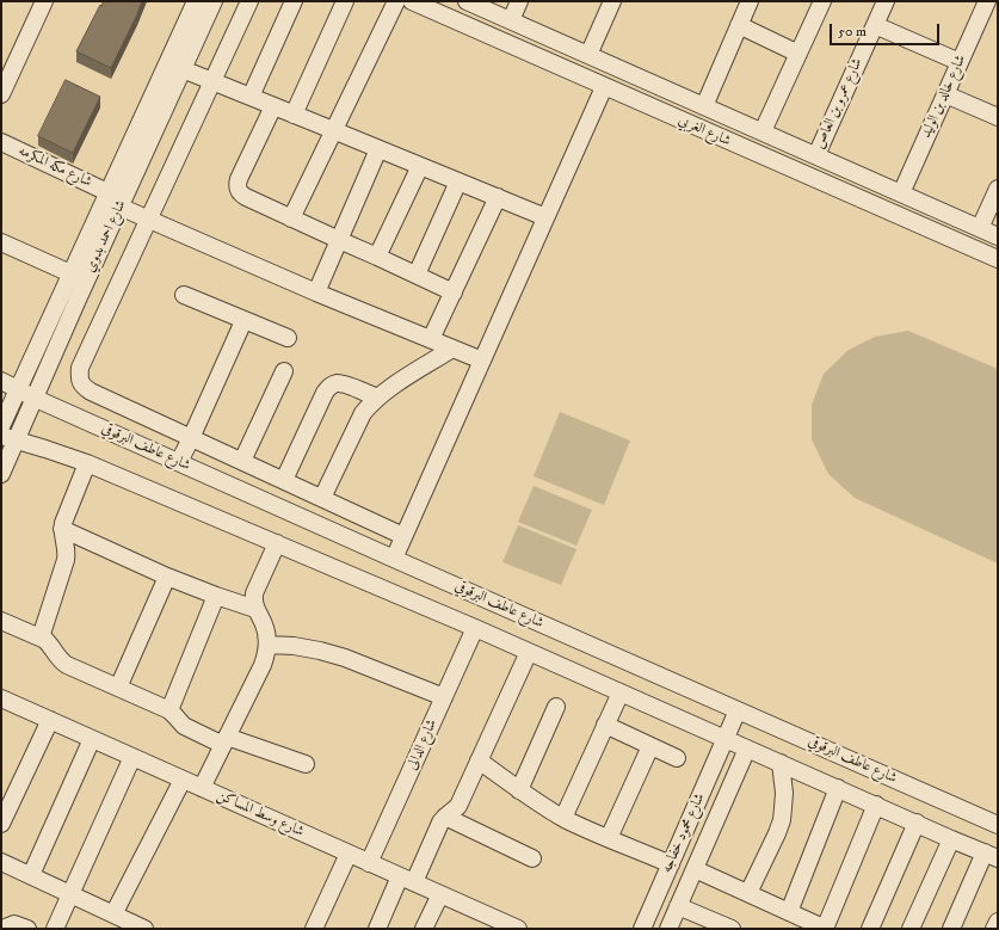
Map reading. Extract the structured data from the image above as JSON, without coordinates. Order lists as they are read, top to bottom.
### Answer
{
  "streets": {
    "street": [
      "شارع خالد بن الوليد",
      "شارع عمرو بن العاص",
      "شارع الغربي",
      "شارع مكه المكرمه",
      "شارع احمد بدوي",
      "شارع عاطف البرقوقي",
      "شارع الدالى",
      "شارع وسط المساكن",
      "شارع محمود خفاجه"
    ]
  },
  "crossings": [
    ["شارع خالد بن الوليد", "شارع الغربي"],
    ["شارع عمرو بن العاص", "شارع الغربي"],
    ["شارع مكه المكرمه", "شارع احمد بدوي"],
    ["شارع احمد بدوي", "شارع عاطف البرقوقي"],
    ["شارع عاطف البرقوقي", "شارع محمود خفاجه"],
    ["شارع الدالى", "شارع وسط المساكن"]
  ],
  "scale_bar": "50 m"
}
